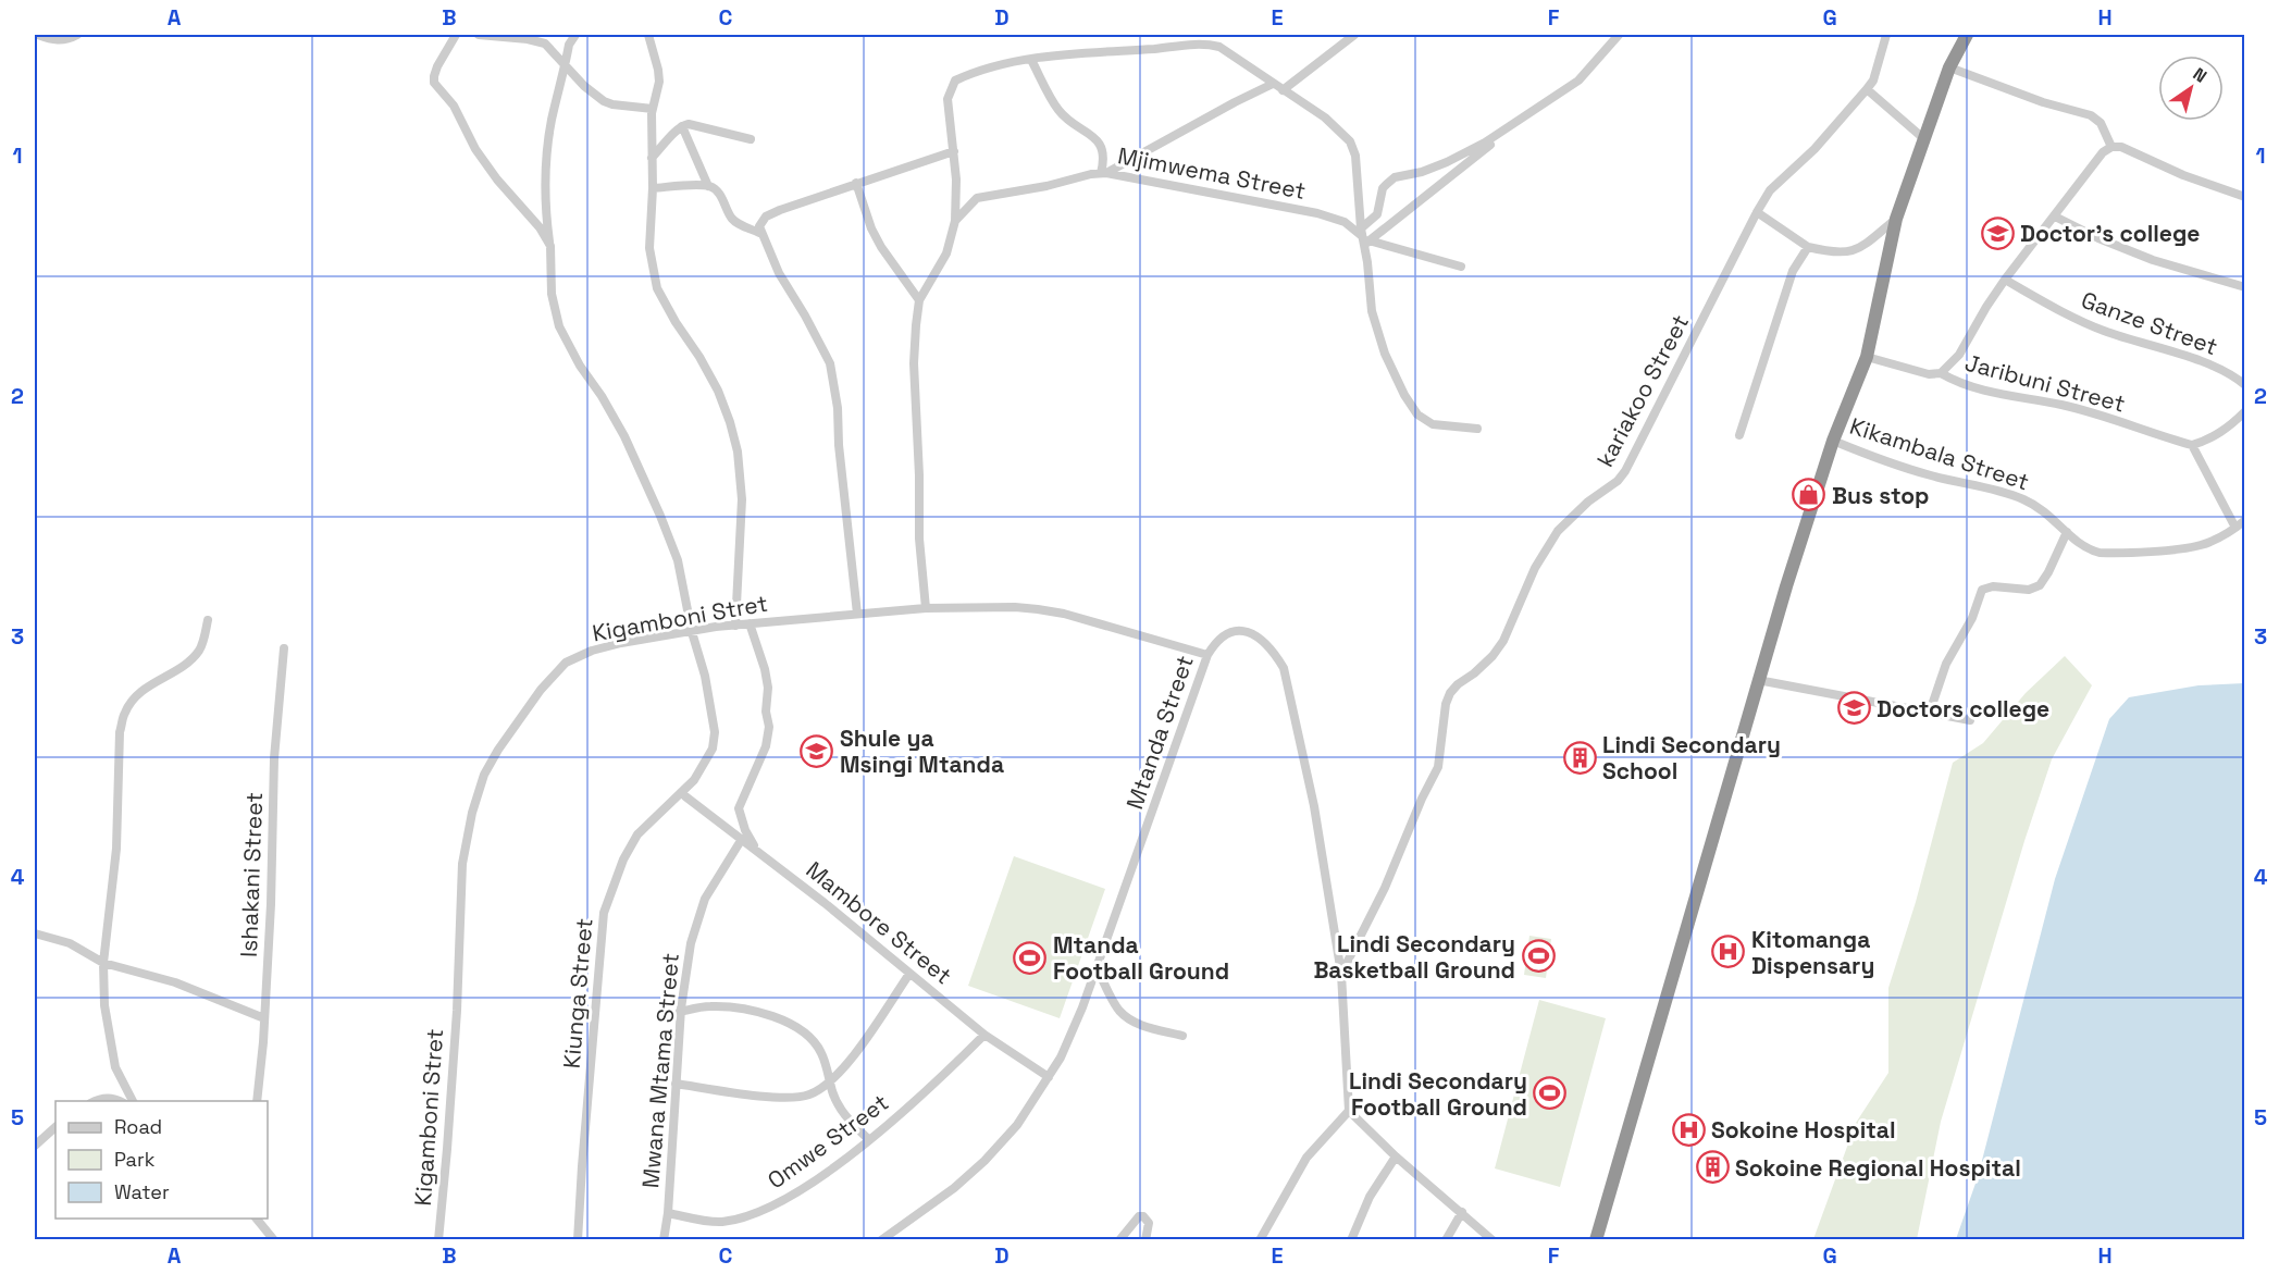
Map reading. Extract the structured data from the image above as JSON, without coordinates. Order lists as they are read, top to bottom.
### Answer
{
  "streets": {
    "street": [
      "Mjimwema Street",
      "Ganze Street",
      "Jaribuni Street",
      "kariakoo Street",
      "Kikambala Street",
      "Kigamboni Stret",
      "Mtanda Street",
      "Ishakani Street",
      "Mambore Street",
      "Kiunga Street",
      "Mwana Mtama Street",
      "Omwe Street"
    ]
  },
  "crossings": [
    ["Mjimwema Street", "Kigamboni Stret"],
    ["kariakoo Street", "Mtanda Street"],
    ["Kigamboni Stret", "Mtanda Street"],
    ["Kigamboni Stret", "Kiunga Street"],
    ["Mtanda Street", "Mambore Street"],
    ["Mambore Street", "Mwana Mtama Street"],
    ["Mambore Street", "Omwe Street"],
    ["Mwana Mtama Street", "Omwe Street"]
  ],
  "places": {
    "school or university": ["Doctor's college", "Doctors college", "Shule ya Msingi Mtanda"],
    "shop": ["Bus stop"],
    "building": ["Lindi Secondary School", "Sokoine Regional Hospital"],
    "hospital": ["Kitomanga Dispensary", "Sokoine Hospital"],
    "sports": ["Lindi Secondary Basketball Ground", "Mtanda Football Ground", "Lindi Secondary Football Ground"]
  },
  "legend": ["Road", "Park", "Water"],
  "north": "top right",
  "grid": {
    "columns": [
      "A",
      "B",
      "C",
      "D",
      "E",
      "F",
      "G",
      "H"
    ],
    "rows": [
      "1",
      "2",
      "3",
      "4",
      "5"
    ]
  }
}
